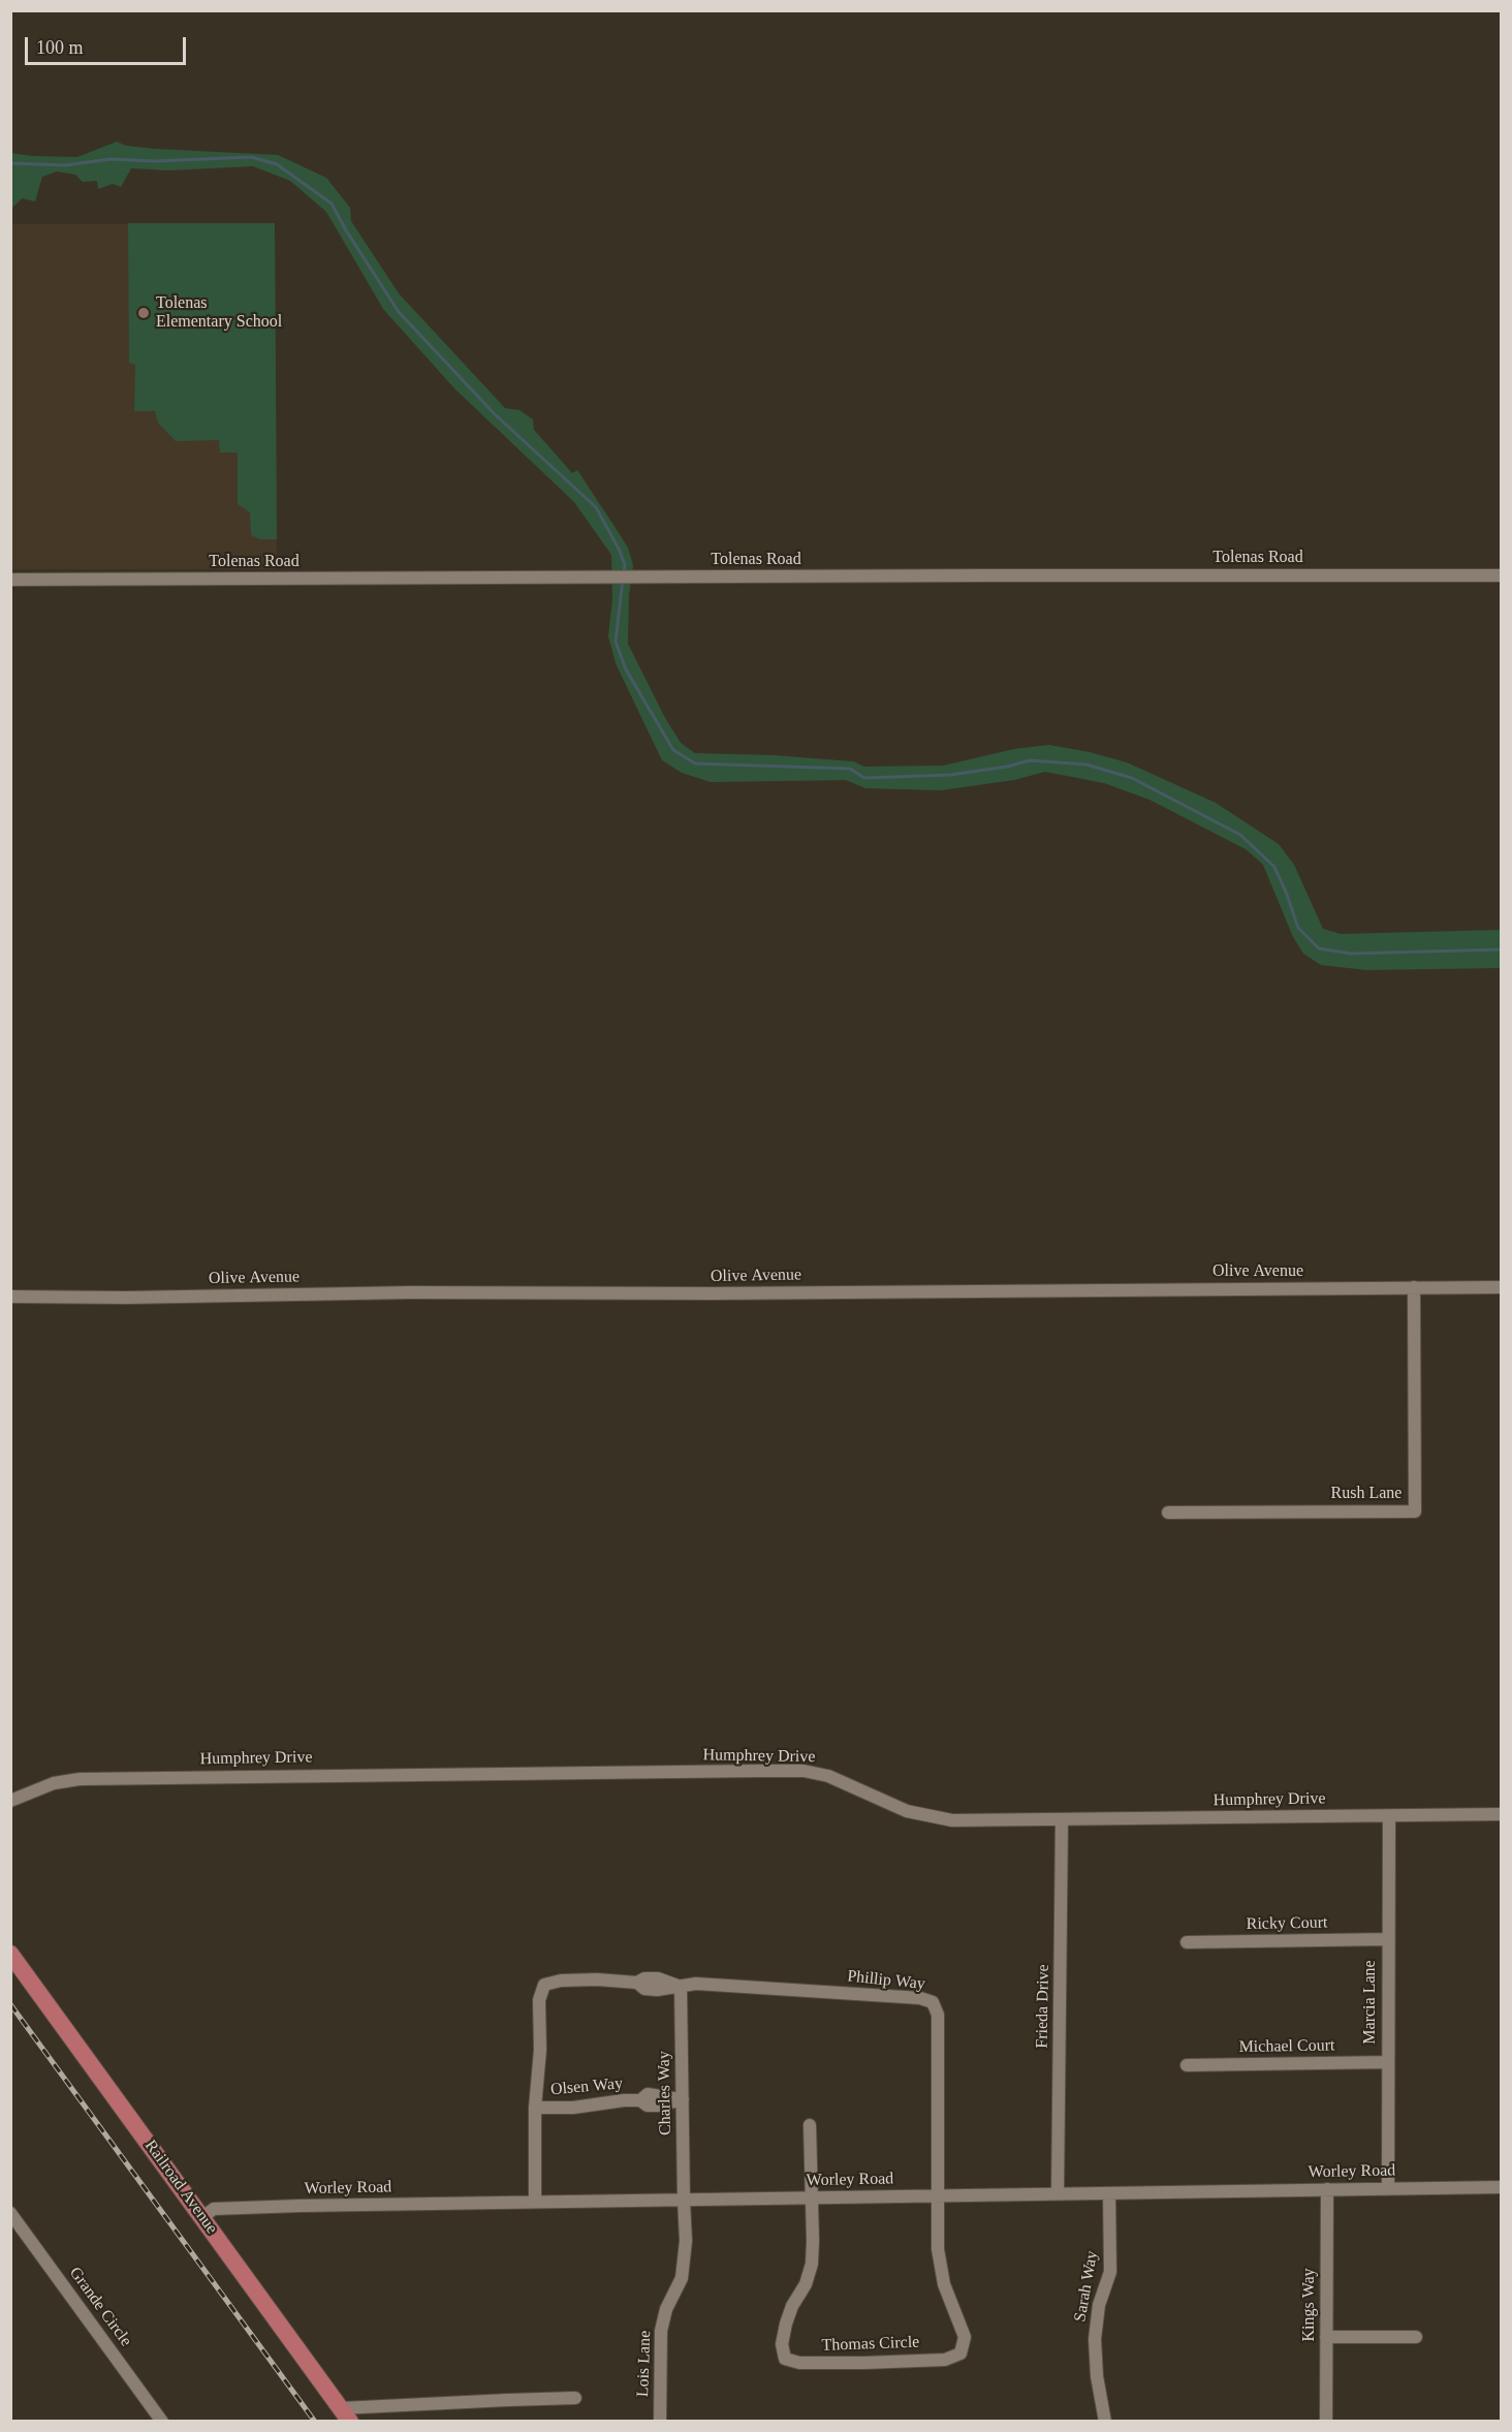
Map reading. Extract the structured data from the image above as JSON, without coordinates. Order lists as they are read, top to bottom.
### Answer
{
  "streets": {
    "main road": ["Railroad Avenue"],
    "street": [
      "Tolenas Road",
      "Olive Avenue",
      "Rush Lane",
      "Humphrey Drive",
      "Ricky Court",
      "Phillip Way",
      "Marcia Lane",
      "Frieda Drive",
      "Michael Court",
      "Olsen Way",
      "Charles Way",
      "Worley Road",
      "Sarah Way",
      "Kings Way",
      "Grande Circle",
      "Thomas Circle",
      "Lois Lane"
    ]
  },
  "crossings": [
    ["Olive Avenue", "Rush Lane"],
    ["Humphrey Drive", "Marcia Lane"],
    ["Humphrey Drive", "Frieda Drive"],
    ["Ricky Court", "Marcia Lane"],
    ["Phillip Way", "Olsen Way"],
    ["Phillip Way", "Charles Way"],
    ["Phillip Way", "Worley Road"],
    ["Phillip Way", "Thomas Circle"],
    ["Marcia Lane", "Michael Court"],
    ["Marcia Lane", "Worley Road"],
    ["Frieda Drive", "Worley Road"],
    ["Olsen Way", "Charles Way"],
    ["Charles Way", "Worley Road"],
    ["Charles Way", "Lois Lane"],
    ["Worley Road", "Railroad Avenue"],
    ["Worley Road", "Sarah Way"],
    ["Worley Road", "Kings Way"],
    ["Worley Road", "Thomas Circle"],
    ["Worley Road", "Lois Lane"]
  ],
  "places": ["Tolenas Elementary School"],
  "scale_bar": "100 m"
}
